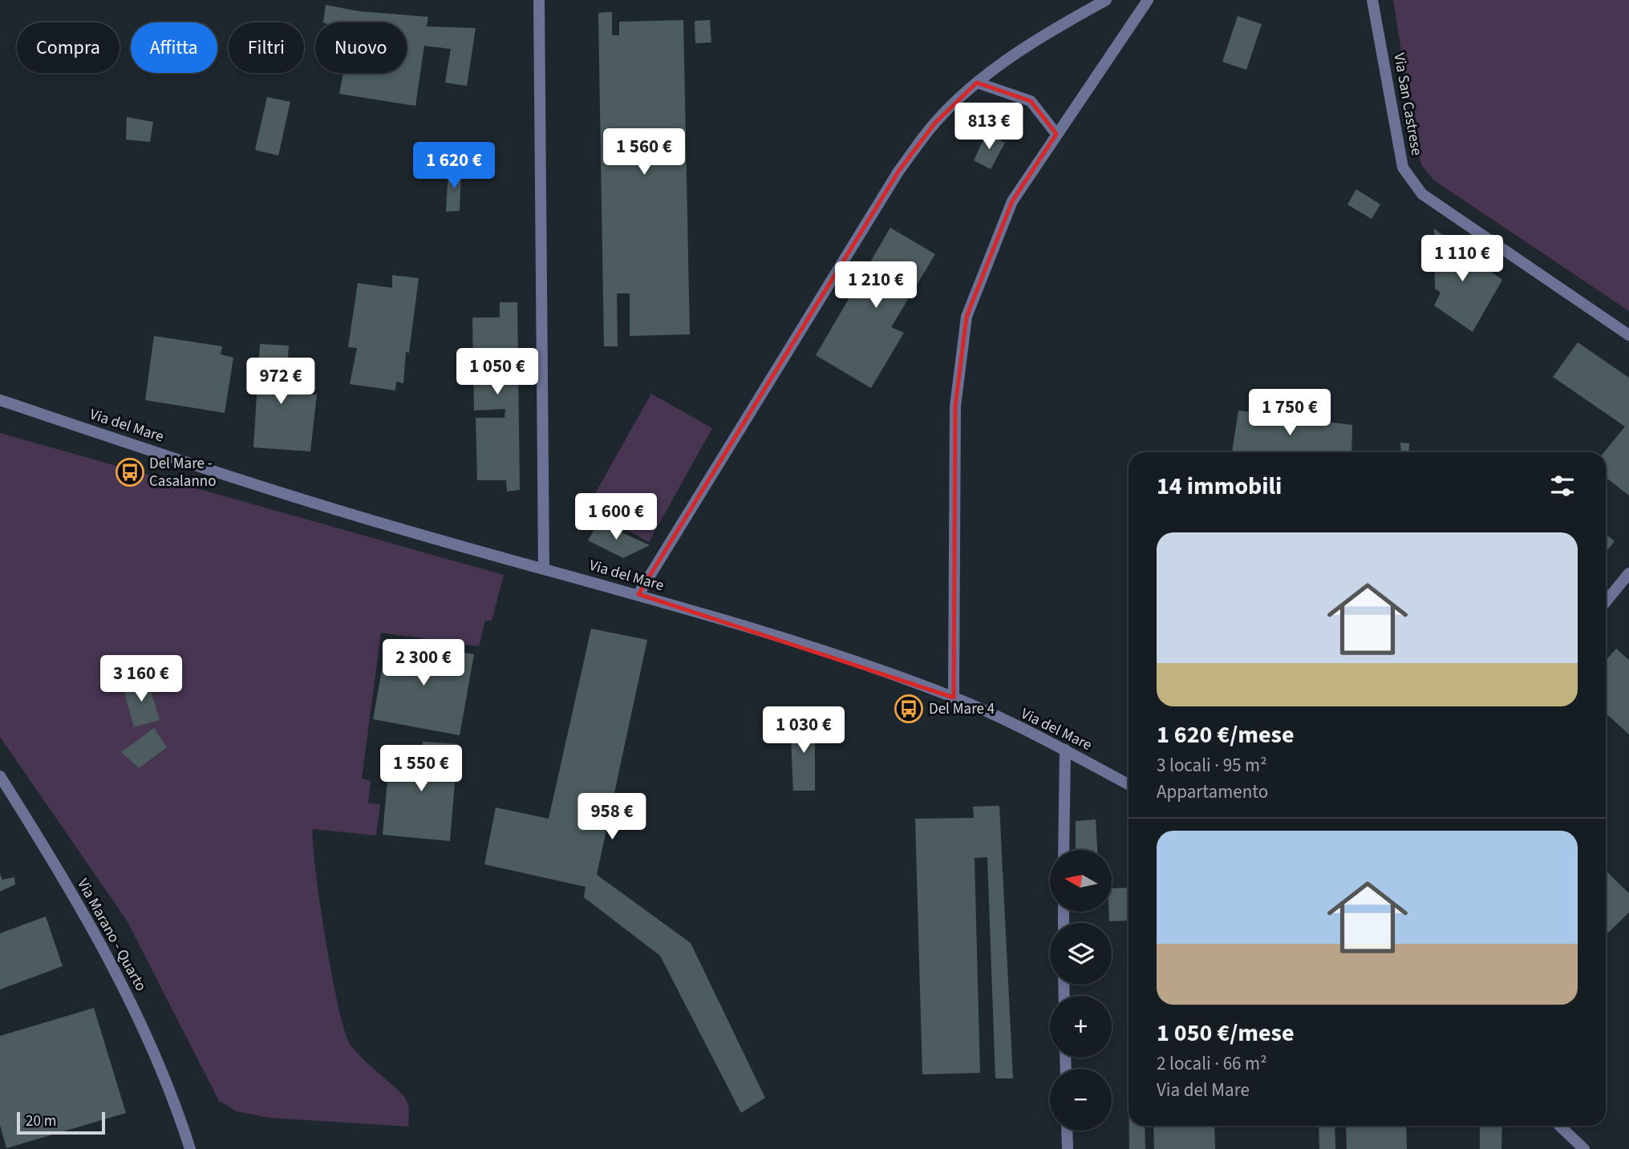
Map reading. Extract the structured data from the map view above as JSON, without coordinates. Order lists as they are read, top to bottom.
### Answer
{
  "streets": {
    "street": ["Via San Castrese", "Via del Mare", "Via Marano - Quarto"]
  },
  "places": {
    "bus stop": ["Del Mare - Casalanno", "Del Mare 4"]
  },
  "scale_bar": "20 m",
  "north": "left",
  "page": {
    "chip": [
      "Compra",
      "Affitta",
      "Filtri",
      "Nuovo"
    ],
    "price": [
      "813 €",
      "1 560 €",
      "1 620 €",
      "1 110 €",
      "1 210 €",
      "1 050 €",
      "972 €",
      "1 750 €",
      "1 600 €",
      "2 300 €",
      "3 160 €",
      "1 030 €",
      "1 550 €",
      "958 €"
    ],
    "heading": "14 immobili",
    "list": [
      {
        "name": "1 620 €/mese",
        "note": "3 locali · 95 m² · Appartamento"
      },
      {
        "name": "1 050 €/mese",
        "note": "2 locali · 66 m² · Via del Mare"
      }
    ],
    "map_buttons": ["+", "−"],
    "scale": "20 m"
  }
}
